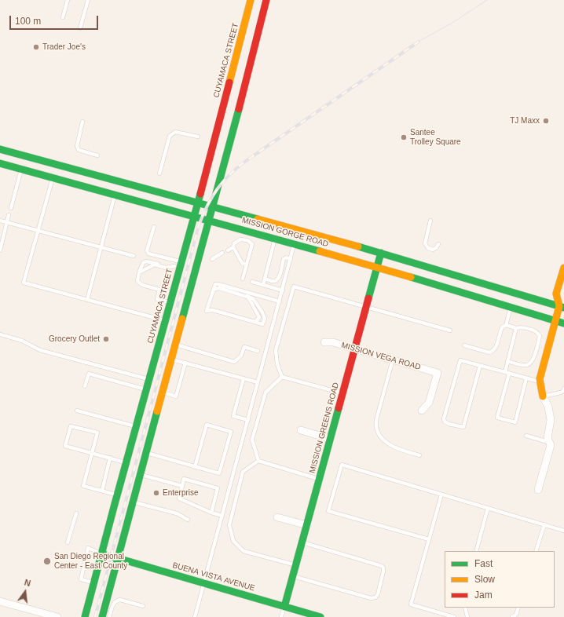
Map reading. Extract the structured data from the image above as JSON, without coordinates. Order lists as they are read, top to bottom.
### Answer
{
  "streets": {
    "main road": [
      "CUYAMACA STREET",
      "MISSION GORGE ROAD",
      "MISSION GREENS ROAD",
      "BUENA VISTA AVENUE"
    ],
    "street": ["MISSION VEGA ROAD"]
  },
  "crossings": [
    ["CUYAMACA STREET", "MISSION GORGE ROAD"],
    ["CUYAMACA STREET", "BUENA VISTA AVENUE"],
    ["MISSION GORGE ROAD", "MISSION GREENS ROAD"],
    ["MISSION VEGA ROAD", "MISSION GREENS ROAD"],
    ["MISSION GREENS ROAD", "BUENA VISTA AVENUE"]
  ],
  "places": [
    "Trader Joe's",
    "TJ Maxx",
    "Santee Trolley Square",
    "Grocery Outlet",
    "Enterprise",
    "San Diego Regional Center - East County"
  ],
  "legend": ["Fast", "Slow", "Jam"],
  "scale_bar": "100 m",
  "north": "top"
}
